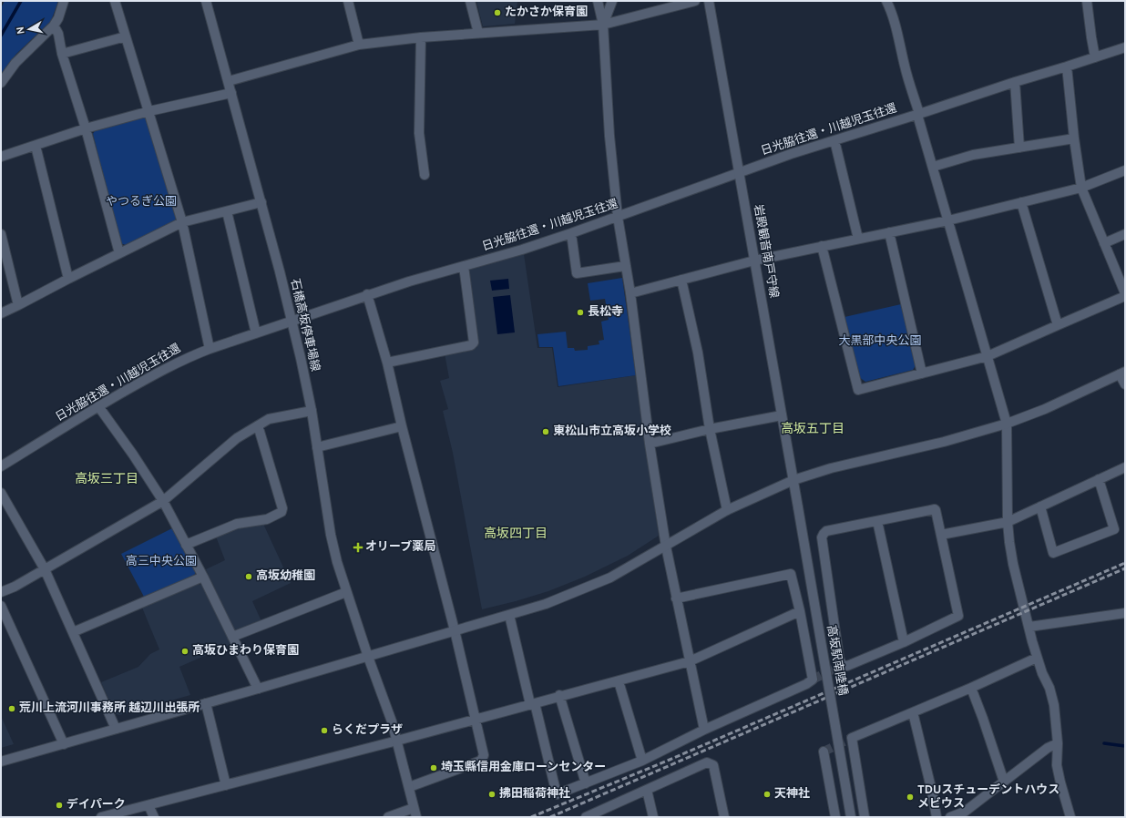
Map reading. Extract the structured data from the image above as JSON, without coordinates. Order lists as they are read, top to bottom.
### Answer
{
  "streets": {
    "street": [
      "日光脇往還・川越児玉往還",
      "岩殿観音南戸守線",
      "石橋高坂停車場線",
      "高坂駅南陸橋"
    ]
  },
  "crossings": [
    ["日光脇往還・川越児玉往還", "岩殿観音南戸守線"],
    ["日光脇往還・川越児玉往還", "石橋高坂停車場線"],
    ["岩殿観音南戸守線", "高坂駅南陸橋"]
  ],
  "districts": ["高坂五丁目", "高坂三丁目", "高坂四丁目"],
  "parks": ["やつるぎ公園", "大黒部中央公園", "高三中央公園"],
  "places": {
    "other": [
      "たかさか保育園",
      "長松寺",
      "東松山市立高坂小学校",
      "高坂幼稚園",
      "高坂ひまわり保育園",
      "荒川上流河川事務所 越辺川出張所",
      "らくだプラザ",
      "埼玉縣信用金庫ローンセンター",
      "拂田稲荷神社",
      "天神社",
      "TDUスチューデントハウス メビウス",
      "デイパーク"
    ],
    "health": ["オリーブ薬局"]
  },
  "north": "left"
}
